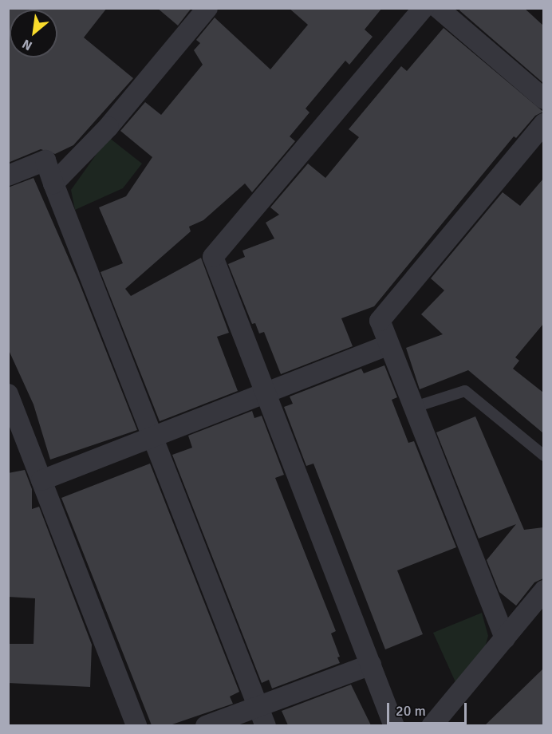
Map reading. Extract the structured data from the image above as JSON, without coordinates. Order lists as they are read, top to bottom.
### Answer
{
  "scale_bar": "20 m",
  "north": "bottom left"
}
